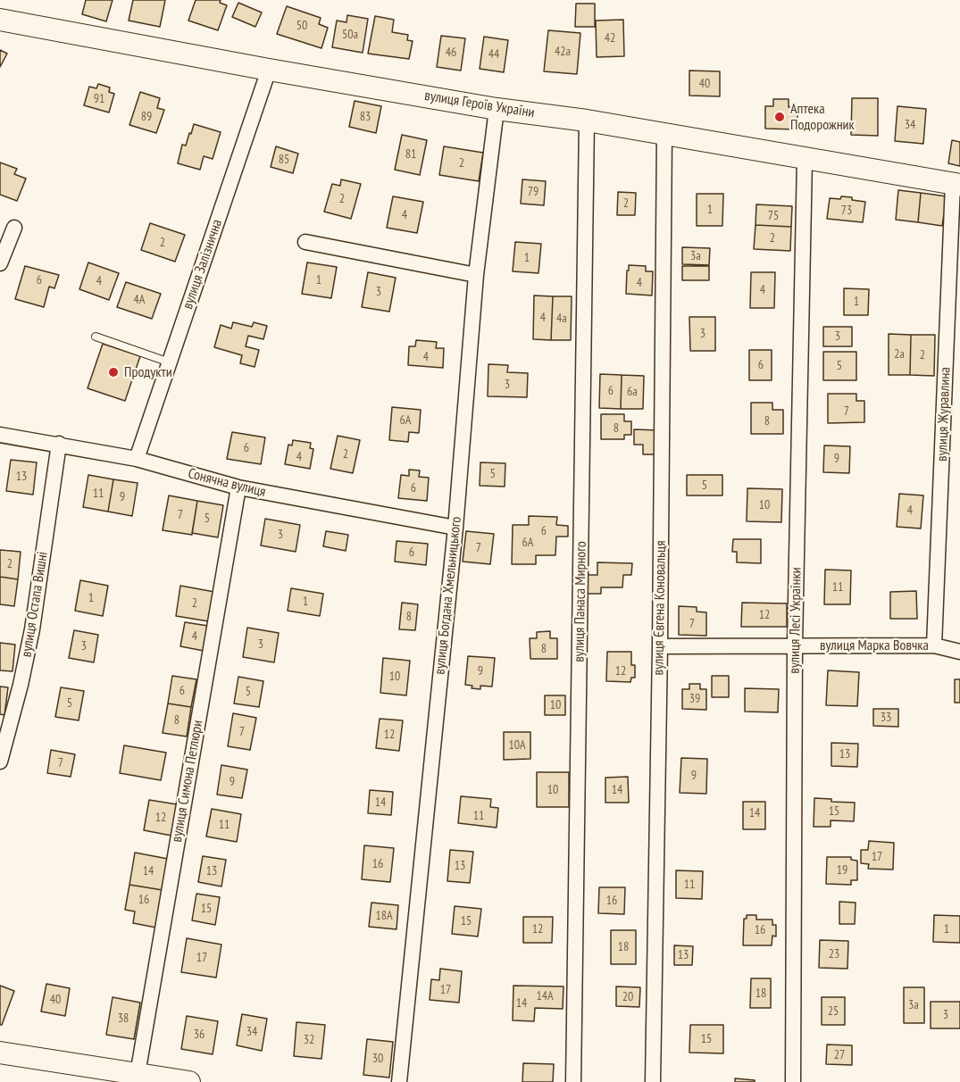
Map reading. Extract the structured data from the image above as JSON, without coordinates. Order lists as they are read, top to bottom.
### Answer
{
  "streets": {
    "street": [
      "вулиця Героїв України",
      "вулиця Залізнична",
      "вулиця Журавлина",
      "Сонячна вулиця",
      "вулиця Богдана Хмельницького",
      "вулиця Панаса Мирного",
      "вулиця Остапа Вишні",
      "вулиця Євгена Коновальця",
      "вулиця Лесі Українки",
      "вулиця Марка Вовчка",
      "вулиця Симона Петлюри"
    ]
  },
  "crossings": [
    ["вулиця Героїв України", "вулиця Залізнична"],
    ["вулиця Героїв України", "вулиця Журавлина"],
    ["вулиця Героїв України", "вулиця Богдана Хмельницького"],
    ["вулиця Героїв України", "вулиця Панаса Мирного"],
    ["вулиця Героїв України", "вулиця Євгена Коновальця"],
    ["вулиця Героїв України", "вулиця Лесі Українки"],
    ["вулиця Залізнична", "Сонячна вулиця"],
    ["вулиця Журавлина", "вулиця Марка Вовчка"],
    ["Сонячна вулиця", "вулиця Богдана Хмельницького"],
    ["Сонячна вулиця", "вулиця Остапа Вишні"],
    ["Сонячна вулиця", "вулиця Симона Петлюри"],
    ["вулиця Євгена Коновальця", "вулиця Марка Вовчка"],
    ["вулиця Лесі Українки", "вулиця Марка Вовчка"]
  ],
  "places": ["Аптека Подорожник", "Продукти"],
  "house_numbers": [
    "50",
    "50а",
    "42",
    "42а",
    "46",
    "44",
    "40",
    "91",
    "89",
    "83",
    "34",
    "81",
    "85",
    "2",
    "79",
    "2",
    "2",
    "1",
    "73",
    "4",
    "75",
    "2",
    "2",
    "3а",
    "1",
    "6",
    "1",
    "4",
    "4",
    "4",
    "3",
    "4А",
    "1",
    "4",
    "4а",
    "3",
    "3",
    "2а",
    "2",
    "4",
    "6",
    "5",
    "3",
    "6",
    "6а",
    "7",
    "6А",
    "8",
    "8",
    "6",
    "2",
    "4",
    "9",
    "5",
    "13",
    "5",
    "6",
    "11",
    "9",
    "10",
    "4",
    "7",
    "5",
    "6",
    "3",
    "6А",
    "7",
    "6",
    "2",
    "11",
    "1",
    "1",
    "2",
    "12",
    "8",
    "7",
    "4",
    "3",
    "3",
    "8",
    "9",
    "12",
    "10",
    "6",
    "5",
    "39",
    "5",
    "10",
    "33",
    "8",
    "7",
    "12",
    "10А",
    "13",
    "7",
    "9",
    "9",
    "10",
    "14",
    "14",
    "15",
    "14",
    "11",
    "12",
    "11",
    "17",
    "16",
    "13",
    "19",
    "14",
    "13",
    "11",
    "16",
    "16",
    "15",
    "18А",
    "15",
    "12",
    "1",
    "16",
    "18",
    "23",
    "13",
    "17",
    "17",
    "18",
    "14А",
    "20",
    "40",
    "14",
    "3а",
    "25",
    "3",
    "38",
    "34",
    "36",
    "15",
    "32",
    "27",
    "30"
  ]
}
